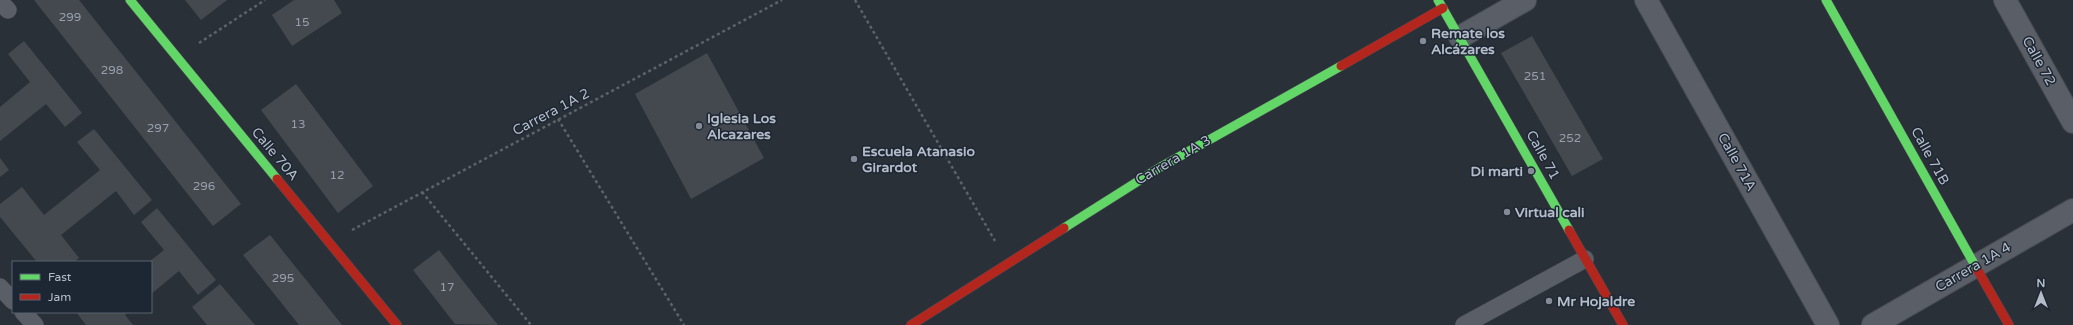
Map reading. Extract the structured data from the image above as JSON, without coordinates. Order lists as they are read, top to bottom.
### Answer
{
  "streets": {
    "street": [
      "Calle 72",
      "Calle 70A",
      "Calle 71",
      "Calle 71B",
      "Carrera 1A 3",
      "Calle 71A",
      "Carrera 1A 4"
    ],
    "path": ["Carrera 1A 2"]
  },
  "crossings": [
    ["Carrera 1A 2", "Calle 70A"],
    ["Calle 71", "Carrera 1A 3"],
    ["Calle 71B", "Carrera 1A 4"]
  ],
  "places": [
    "Remate los Alcázares",
    "Iglesia Los Alcazares",
    "Escuela Atanasio Girardot",
    "Di marti",
    "Virtual cali",
    "Mr Hojaldre"
  ],
  "house_numbers": [
    "299",
    "15",
    "298",
    "251",
    "13",
    "297",
    "252",
    "12",
    "296",
    "295",
    "17"
  ],
  "legend": ["Fast", "Jam"],
  "north": "top"
}
